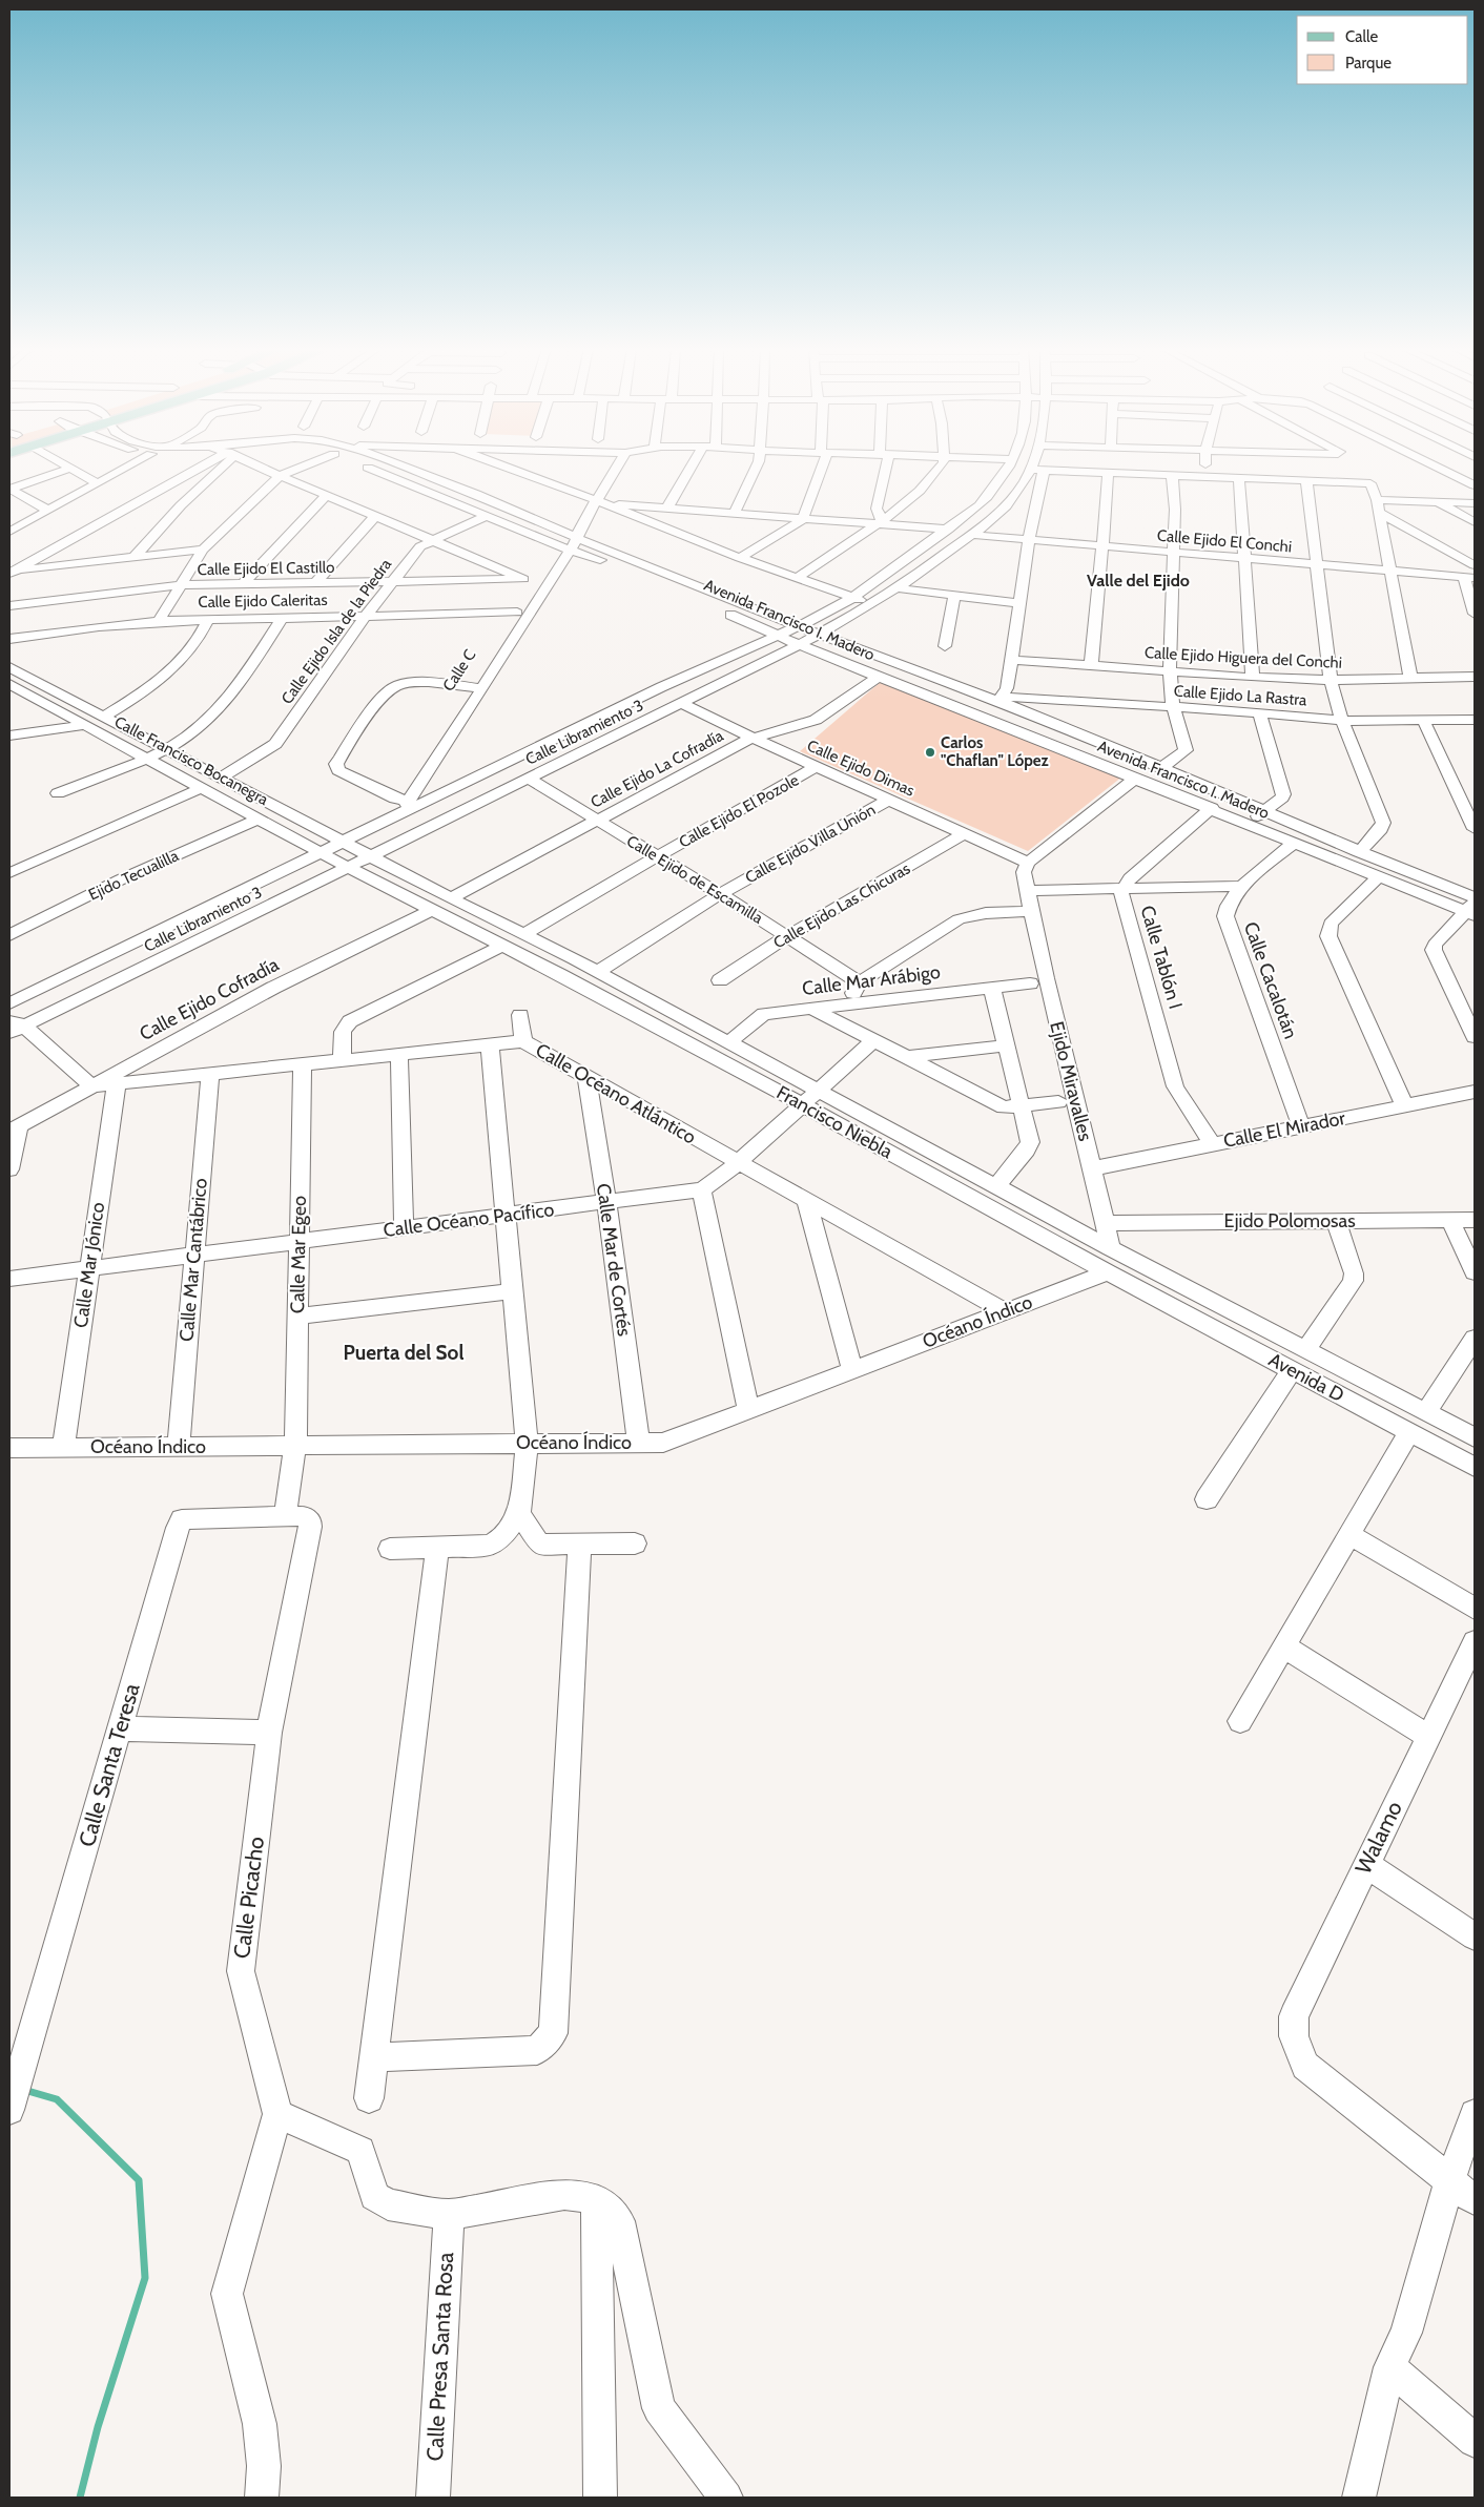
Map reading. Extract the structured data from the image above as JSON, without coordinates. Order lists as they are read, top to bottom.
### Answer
{
  "streets": {
    "street": [
      "Calle Ejido El Conchi",
      "Calle Ejido El Castillo",
      "Calle Ejido Caleritas",
      "Avenida Francisco I. Madero",
      "Calle Ejido Isla de la Piedra",
      "Calle Ejido Higuera del Conchi",
      "Calle C",
      "Calle Ejido La Rastra",
      "Calle Libramiento 3",
      "Calle Francisco Bocanegra",
      "Calle Ejido Dimas",
      "Calle Ejido La Cofradía",
      "Calle Ejido El Pozole",
      "Calle Ejido Villa Unión",
      "Ejido Tecualilla",
      "Calle Ejido de Escamilla",
      "Calle Ejido Las Chicuras",
      "Calle Tablón I",
      "Calle Mar Arábigo",
      "Calle Cacalotán",
      "Calle Ejido Cofradía",
      "Ejido Miravalles",
      "Calle Océano Atlántico",
      "Francisco Niebla",
      "Calle El Mirador",
      "Calle Océano Pacífico",
      "Ejido Polomosas",
      "Calle Mar Egeo",
      "Calle Mar Cantábrico",
      "Calle Mar de Cortés",
      "Calle Mar Jónico",
      "Océano Índico",
      "Avenida D",
      "Calle Santa Teresa",
      "Walamo",
      "Calle Picacho",
      "Calle Presa Santa Rosa"
    ]
  },
  "crossings": [
    ["Calle Ejido El Conchi", "Calle Libramiento 3"],
    ["Calle Ejido El Castillo", "Calle Ejido Isla de la Piedra"],
    ["Calle Ejido Caleritas", "Calle Ejido Isla de la Piedra"],
    ["Calle Ejido Caleritas", "Calle C"],
    ["Avenida Francisco I. Madero", "Calle Ejido Isla de la Piedra"],
    ["Avenida Francisco I. Madero", "Calle C"],
    ["Avenida Francisco I. Madero", "Calle Ejido La Rastra"],
    ["Avenida Francisco I. Madero", "Calle Libramiento 3"],
    ["Avenida Francisco I. Madero", "Calle Ejido La Cofradía"],
    ["Avenida Francisco I. Madero", "Calle Tablón I"],
    ["Avenida Francisco I. Madero", "Calle Cacalotán"],
    ["Calle Ejido Isla de la Piedra", "Calle Francisco Bocanegra"],
    ["Calle C", "Calle Libramiento 3"],
    ["Calle Libramiento 3", "Calle Francisco Bocanegra"],
    ["Calle Libramiento 3", "Calle Ejido Dimas"],
    ["Calle Libramiento 3", "Calle Ejido de Escamilla"],
    ["Calle Francisco Bocanegra", "Calle Ejido La Cofradía"],
    ["Calle Francisco Bocanegra", "Ejido Tecualilla"],
    ["Calle Francisco Bocanegra", "Calle Ejido Cofradía"],
    ["Calle Francisco Bocanegra", "Francisco Niebla"],
    ["Calle Ejido Dimas", "Calle Ejido La Cofradía"],
    ["Calle Ejido Dimas", "Calle Ejido El Pozole"],
    ["Calle Ejido Dimas", "Calle Ejido Villa Unión"],
    ["Calle Ejido Dimas", "Calle Ejido Las Chicuras"],
    ["Calle Ejido Dimas", "Ejido Miravalles"],
    ["Calle Ejido La Cofradía", "Calle Ejido de Escamilla"],
    ["Calle Ejido La Cofradía", "Francisco Niebla"],
    ["Calle Ejido El Pozole", "Calle Ejido de Escamilla"],
    ["Calle Ejido El Pozole", "Francisco Niebla"],
    ["Calle Ejido Villa Unión", "Calle Ejido de Escamilla"],
    ["Calle Ejido Villa Unión", "Francisco Niebla"],
    ["Calle Ejido de Escamilla", "Calle Ejido Las Chicuras"],
    ["Calle Tablón I", "Calle El Mirador"],
    ["Calle Mar Arábigo", "Francisco Niebla"],
    ["Calle Cacalotán", "Calle El Mirador"],
    ["Calle Ejido Cofradía", "Calle Océano Atlántico"],
    ["Calle Ejido Cofradía", "Francisco Niebla"],
    ["Ejido Miravalles", "Francisco Niebla"],
    ["Ejido Miravalles", "Calle El Mirador"],
    ["Ejido Miravalles", "Ejido Polomosas"],
    ["Ejido Miravalles", "Avenida D"],
    ["Calle Océano Atlántico", "Calle Océano Pacífico"],
    ["Calle Océano Atlántico", "Calle Mar Egeo"],
    ["Calle Océano Atlántico", "Calle Mar Cantábrico"],
    ["Calle Océano Atlántico", "Calle Mar de Cortés"],
    ["Calle Océano Atlántico", "Calle Mar Jónico"],
    ["Calle Océano Atlántico", "Océano Índico"],
    ["Francisco Niebla", "Calle Océano Pacífico"],
    ["Francisco Niebla", "Océano Índico"],
    ["Francisco Niebla", "Avenida D"],
    ["Calle Océano Pacífico", "Calle Mar Egeo"],
    ["Calle Océano Pacífico", "Calle Mar Cantábrico"],
    ["Calle Océano Pacífico", "Calle Mar de Cortés"],
    ["Calle Océano Pacífico", "Calle Mar Jónico"],
    ["Calle Mar Egeo", "Océano Índico"],
    ["Calle Mar Cantábrico", "Océano Índico"],
    ["Calle Mar de Cortés", "Océano Índico"],
    ["Calle Mar Jónico", "Océano Índico"],
    ["Océano Índico", "Avenida D"],
    ["Calle Santa Teresa", "Calle Picacho"]
  ],
  "districts": ["Valle del Ejido", "Puerta del Sol"],
  "places": ["Carlos \"Chaflan\" López"],
  "legend": ["Calle", "Parque"]
}
